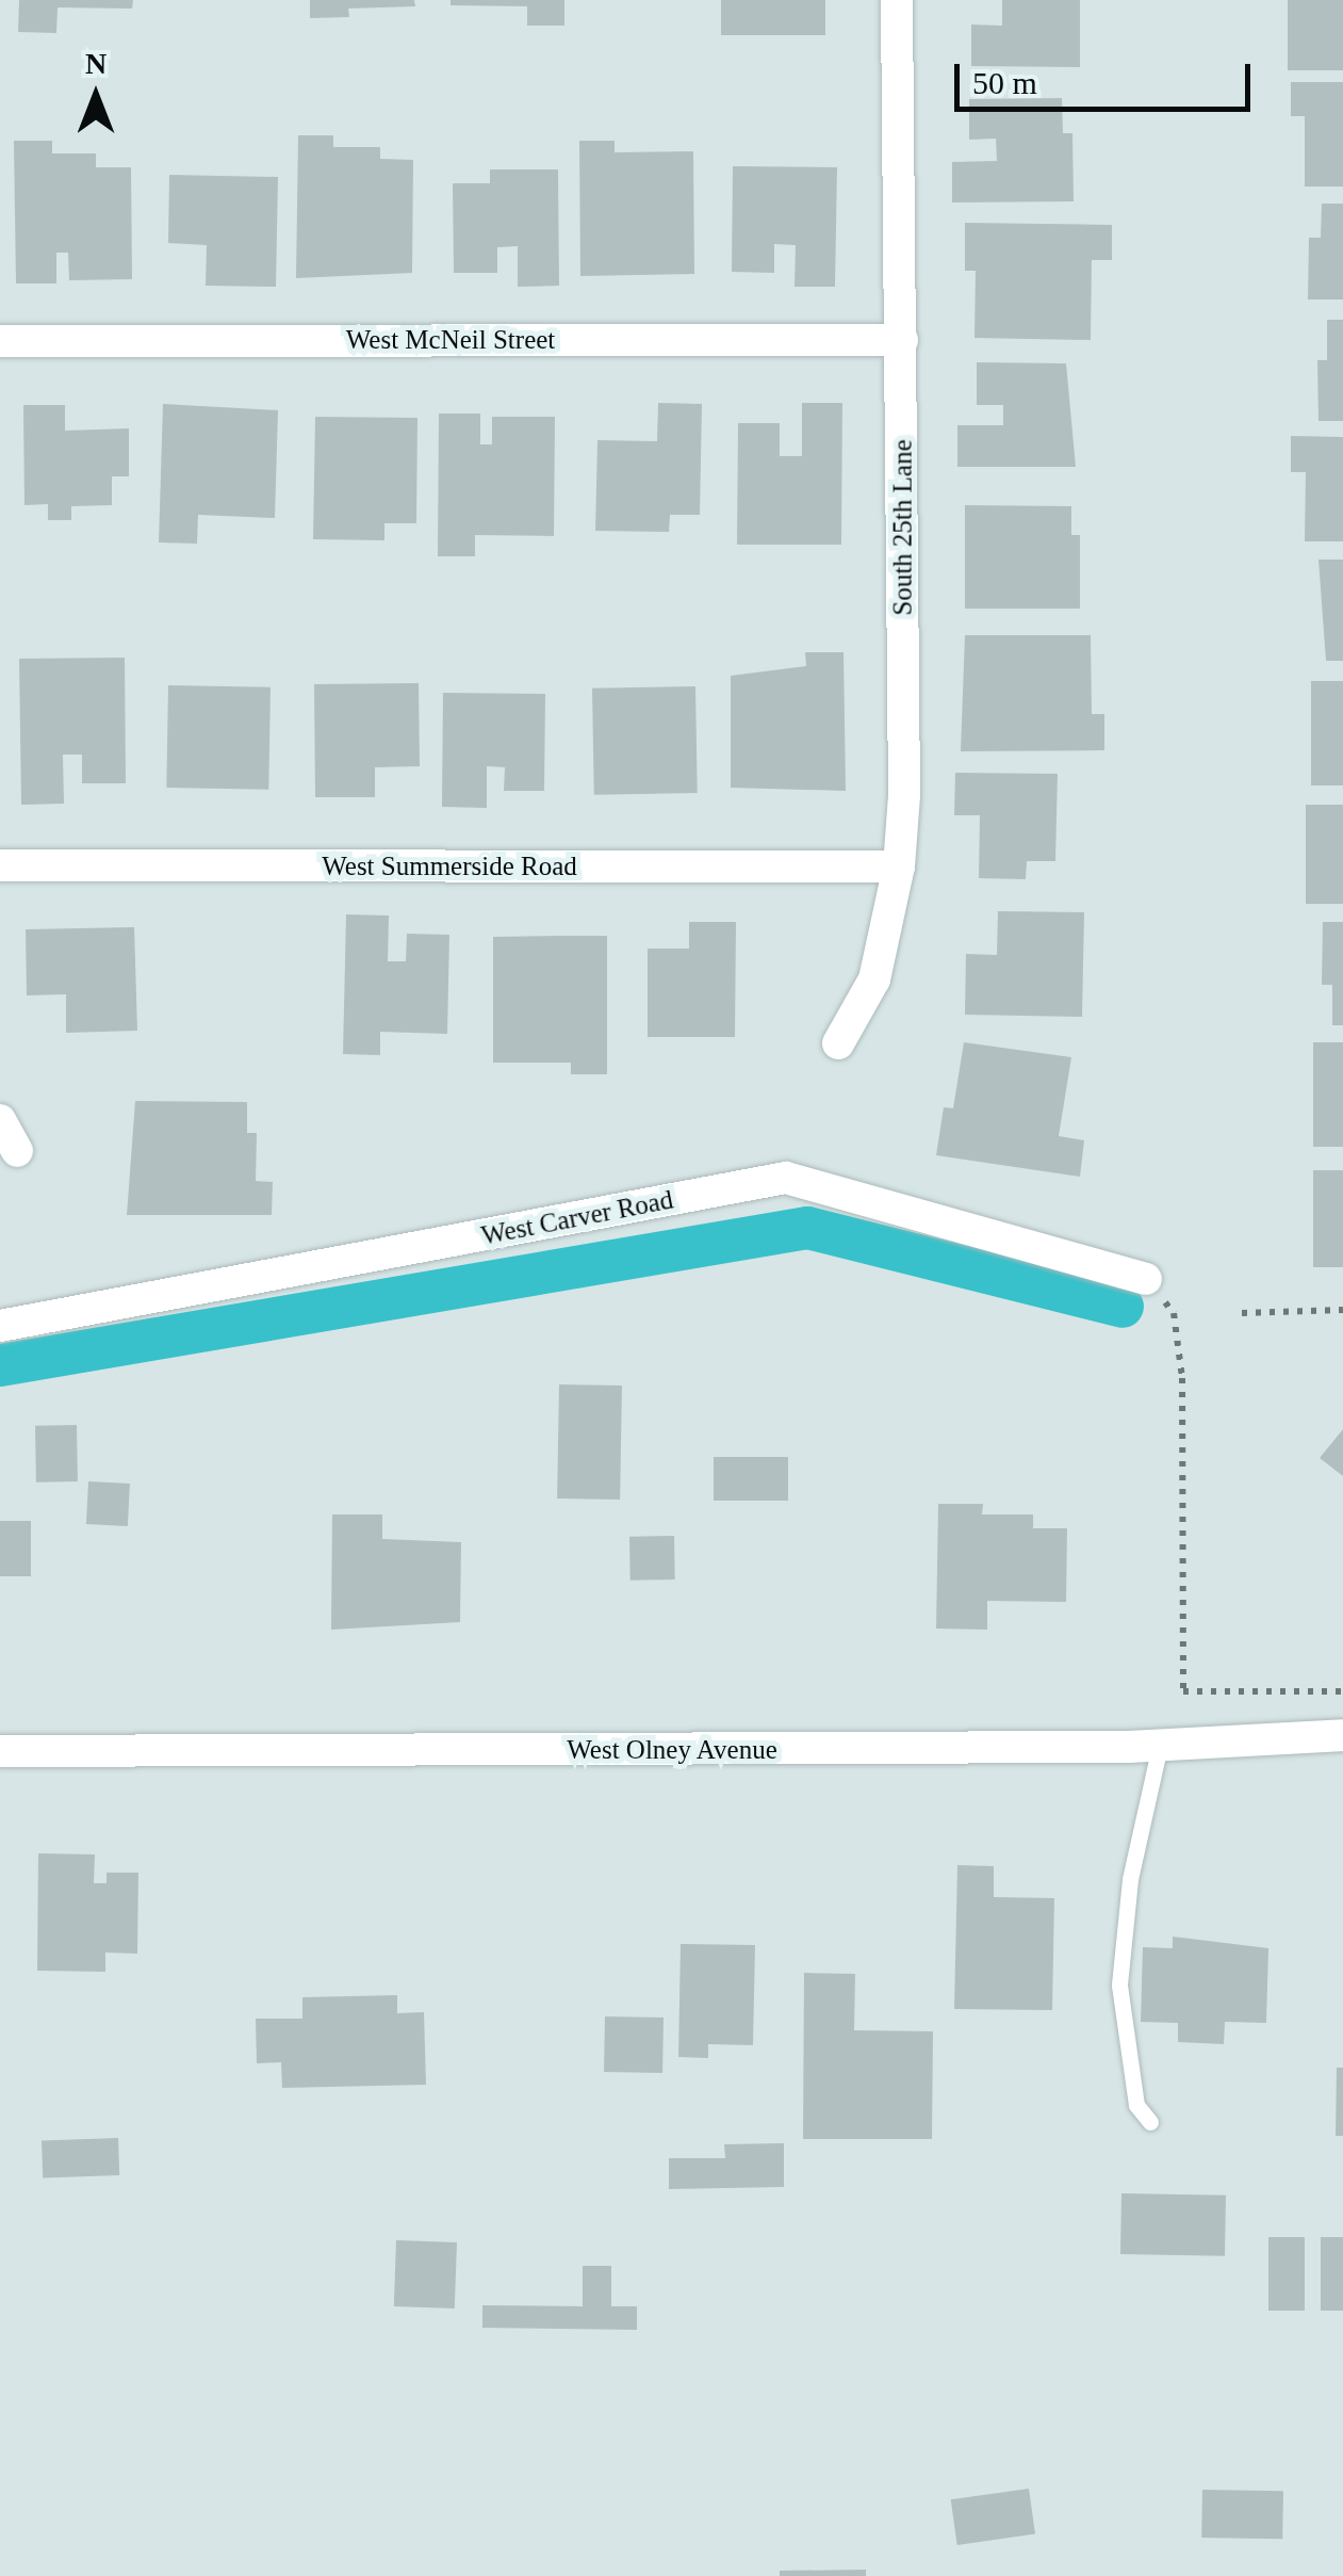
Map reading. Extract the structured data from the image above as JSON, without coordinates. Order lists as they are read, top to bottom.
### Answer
{
  "streets": {
    "street": [
      "West McNeil Street",
      "South 25th Lane",
      "West Summerside Road",
      "West Carver Road",
      "West Olney Avenue"
    ]
  },
  "crossings": [
    ["West McNeil Street", "South 25th Lane"],
    ["South 25th Lane", "West Summerside Road"]
  ],
  "scale_bar": "50 m",
  "north": "top"
}
